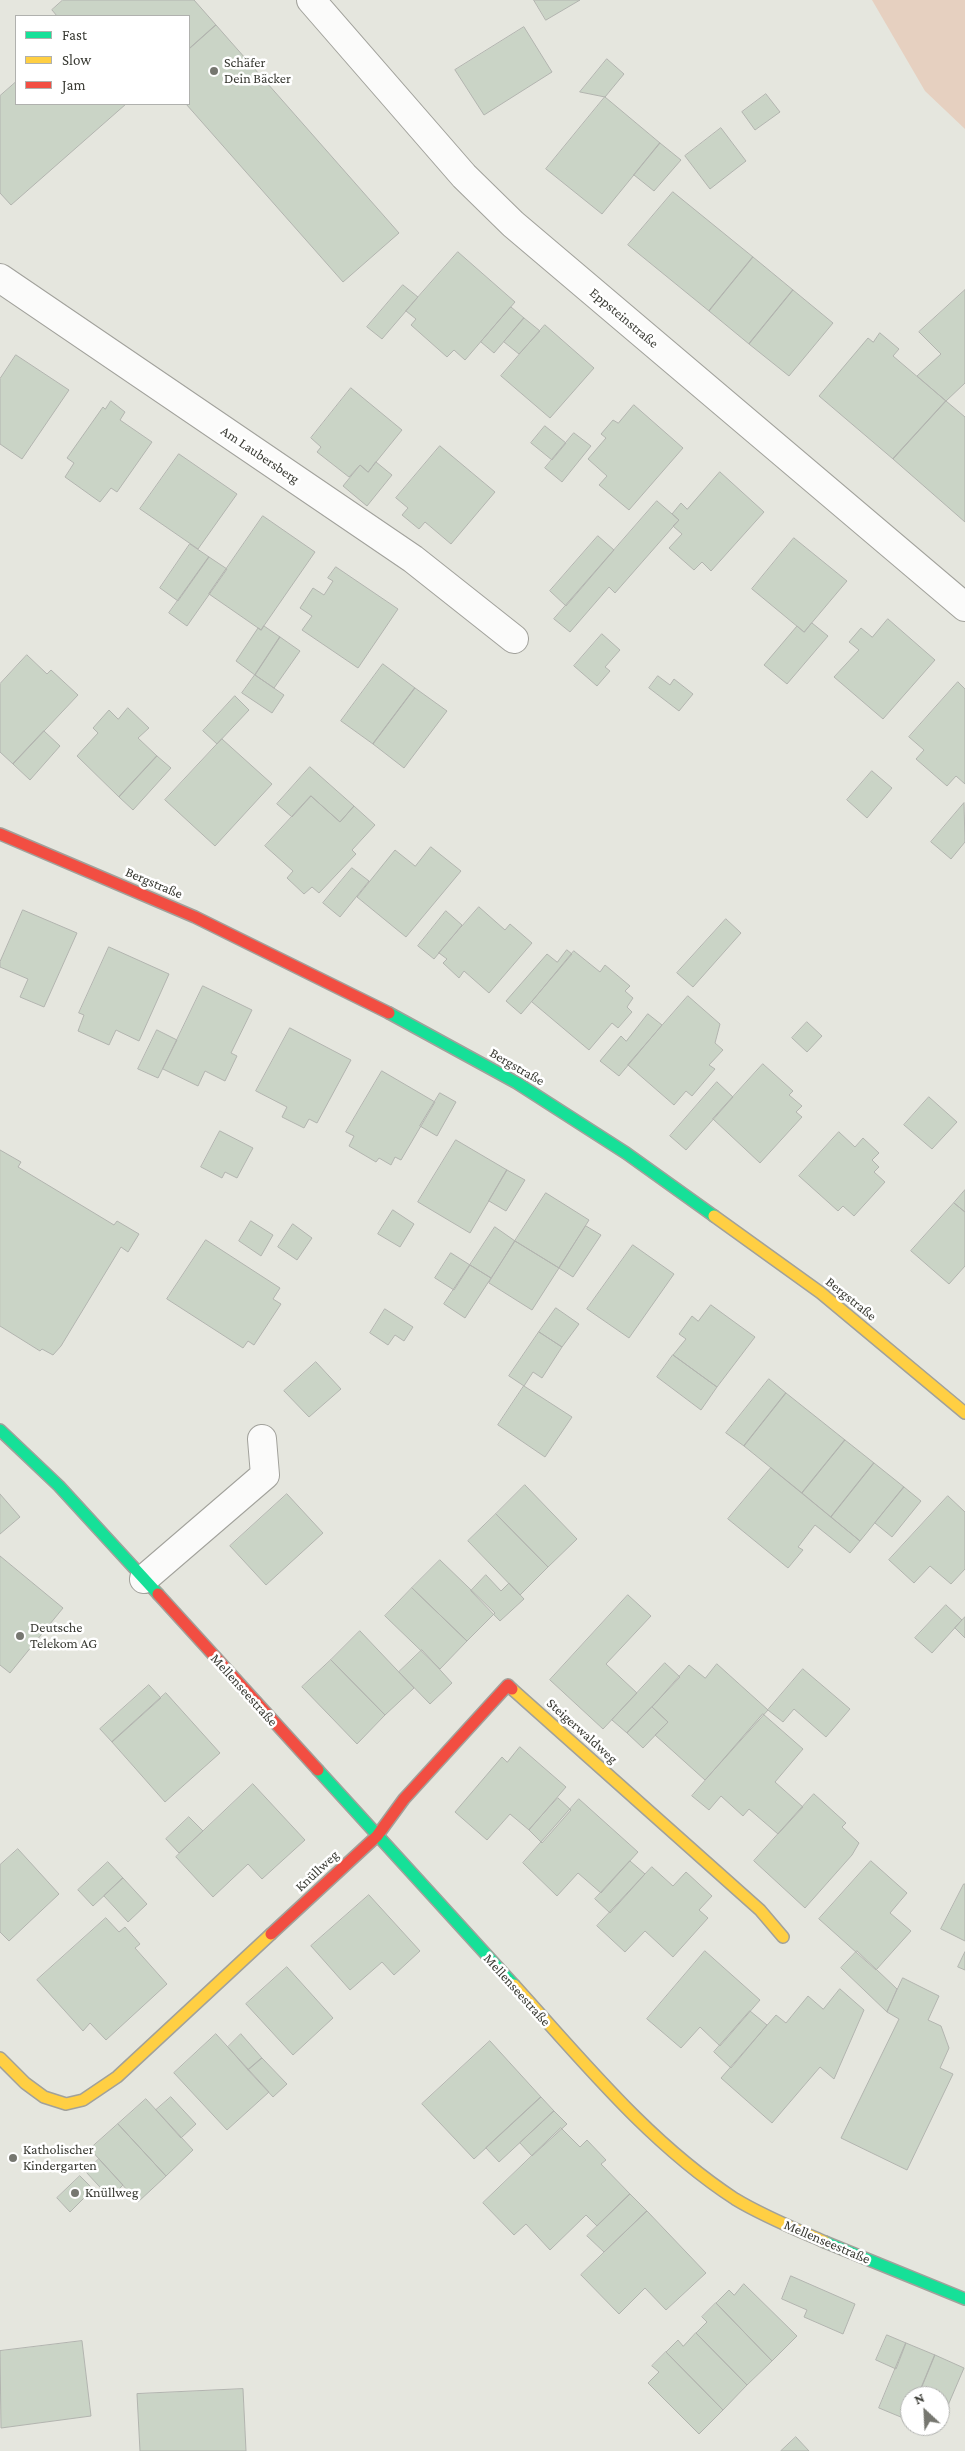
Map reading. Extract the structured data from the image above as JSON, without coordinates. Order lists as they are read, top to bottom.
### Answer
{
  "streets": {
    "street": [
      "Eppsteinstraße",
      "Am Laubersberg",
      "Bergstraße",
      "Mellenseestraße",
      "Steigerwaldweg",
      "Knüllweg"
    ]
  },
  "crossings": [
    ["Mellenseestraße", "Steigerwaldweg"],
    ["Mellenseestraße", "Knüllweg"],
    ["Steigerwaldweg", "Knüllweg"]
  ],
  "places": [
    "Schäfer Dein Bäcker",
    "Deutsche Telekom AG",
    "Katholischer Kindergarten",
    "Knüllweg"
  ],
  "legend": ["Fast", "Slow", "Jam"],
  "north": "top left"
}
